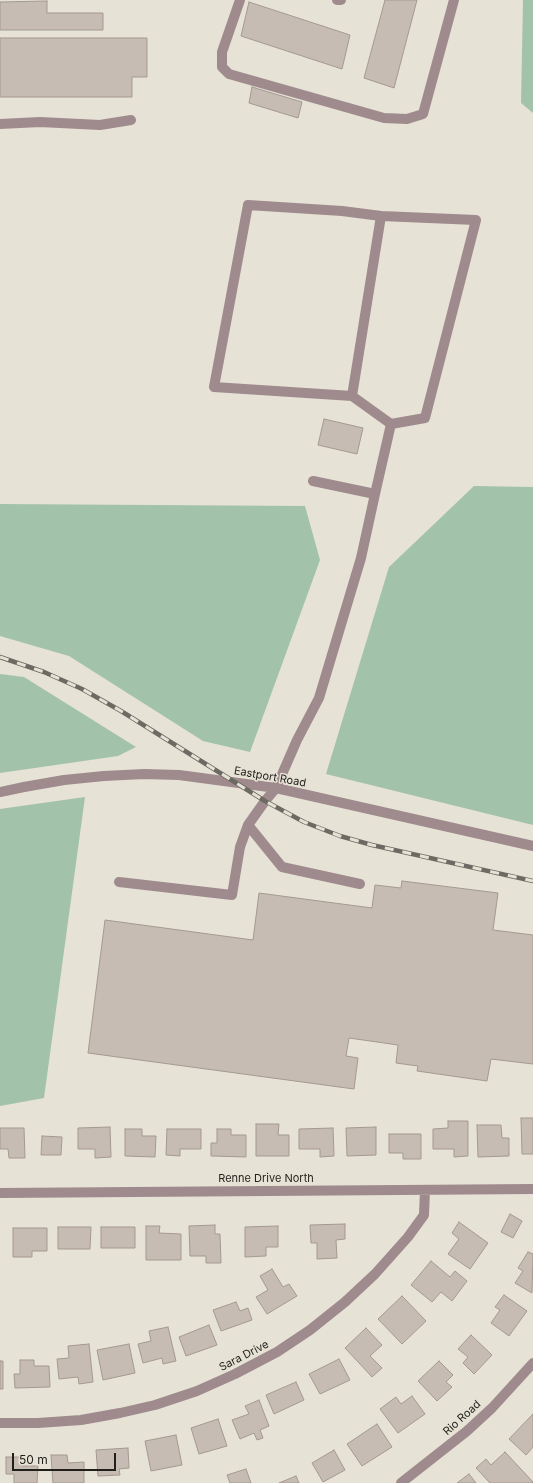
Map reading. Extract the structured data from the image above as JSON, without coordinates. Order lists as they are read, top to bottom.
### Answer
{
  "streets": {
    "street": [
      "Eastport Road",
      "Renne Drive North",
      "Sara Drive",
      "Rio Road"
    ]
  },
  "crossings": [
    ["Renne Drive North", "Sara Drive"]
  ],
  "scale_bar": "50 m"
}
